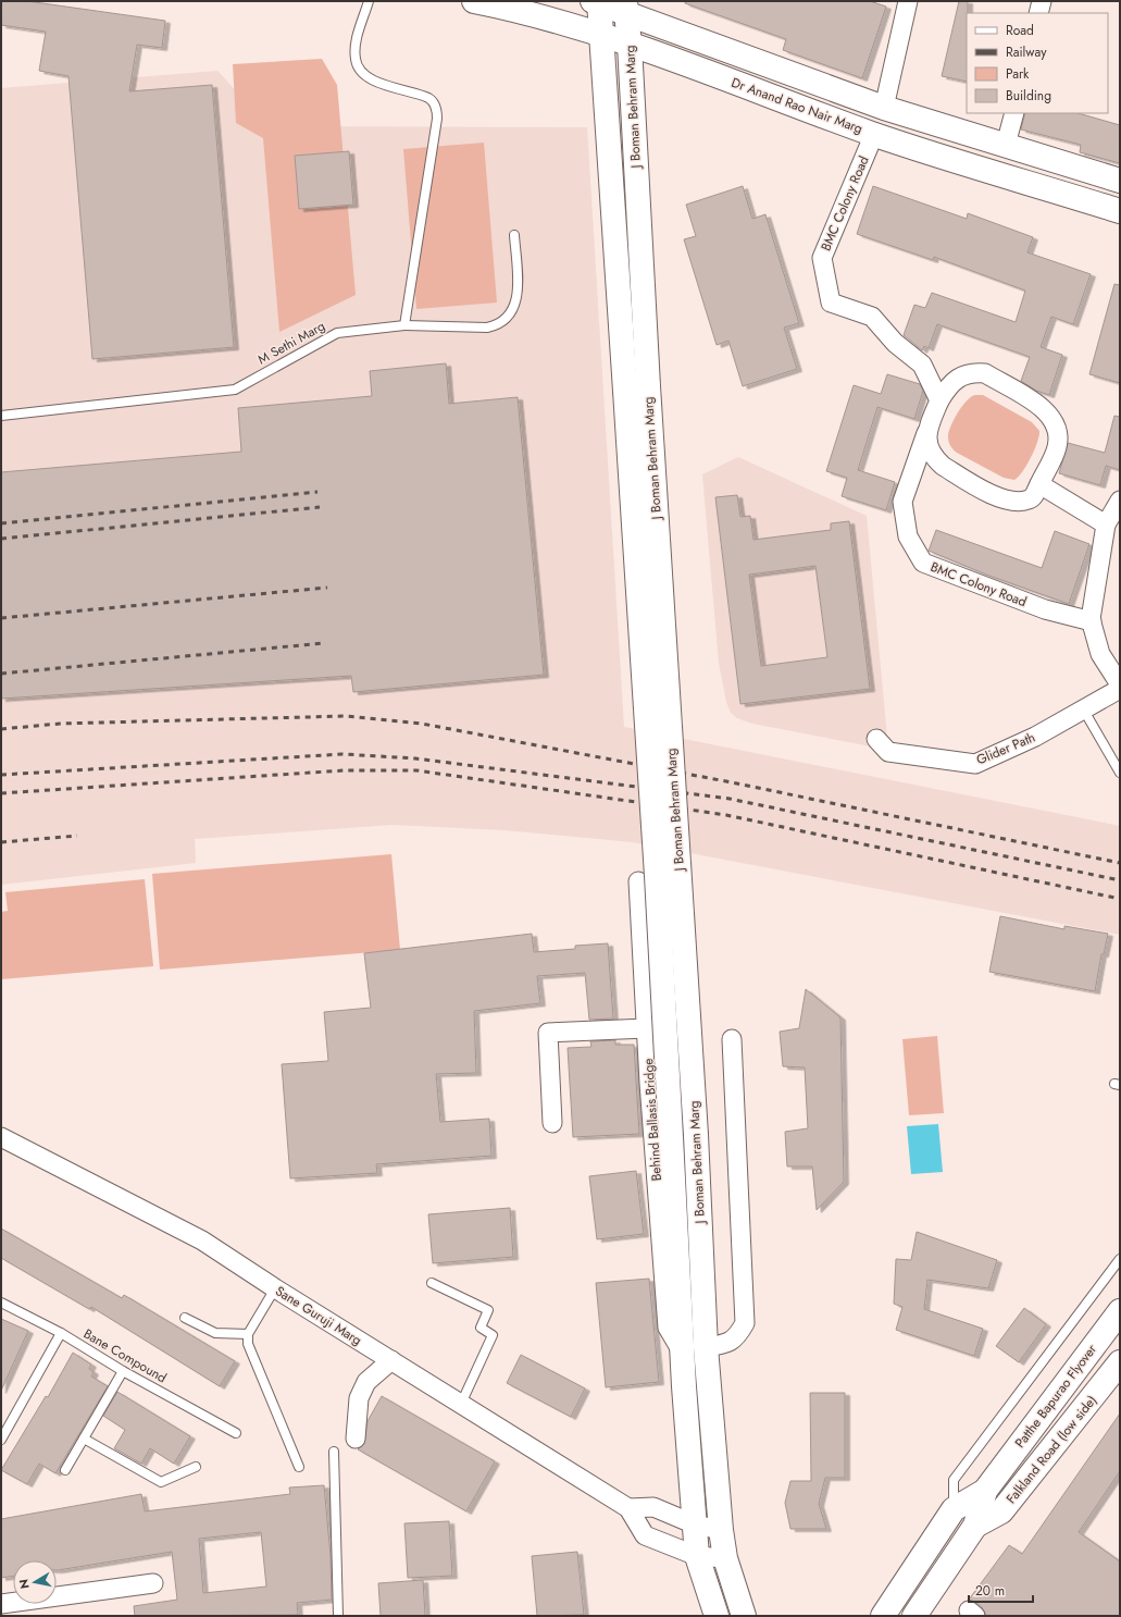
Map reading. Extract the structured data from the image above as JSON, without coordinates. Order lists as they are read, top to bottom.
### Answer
{
  "streets": {
    "main road": [
      "Dr Anand Rao Nair Marg",
      "J Boman Behram Marg",
      "Patthe Bapurao Flyover",
      "Falkland Road (low side)"
    ],
    "street": [
      "BMC Colony Road",
      "Glider Path",
      "Behind Ballasis Bridge",
      "Sane Guruji Marg"
    ],
    "lane": ["M Sethi Marg", "Bane Compound"]
  },
  "crossings": [
    ["Dr Anand Rao Nair Marg", "J Boman Behram Marg"],
    ["Dr Anand Rao Nair Marg", "BMC Colony Road"],
    ["J Boman Behram Marg", "Behind Ballasis Bridge"],
    ["J Boman Behram Marg", "Sane Guruji Marg"]
  ],
  "legend": [
    "Road",
    "Railway",
    "Park",
    "Building"
  ],
  "scale_bar": "20 m",
  "north": "left"
}
